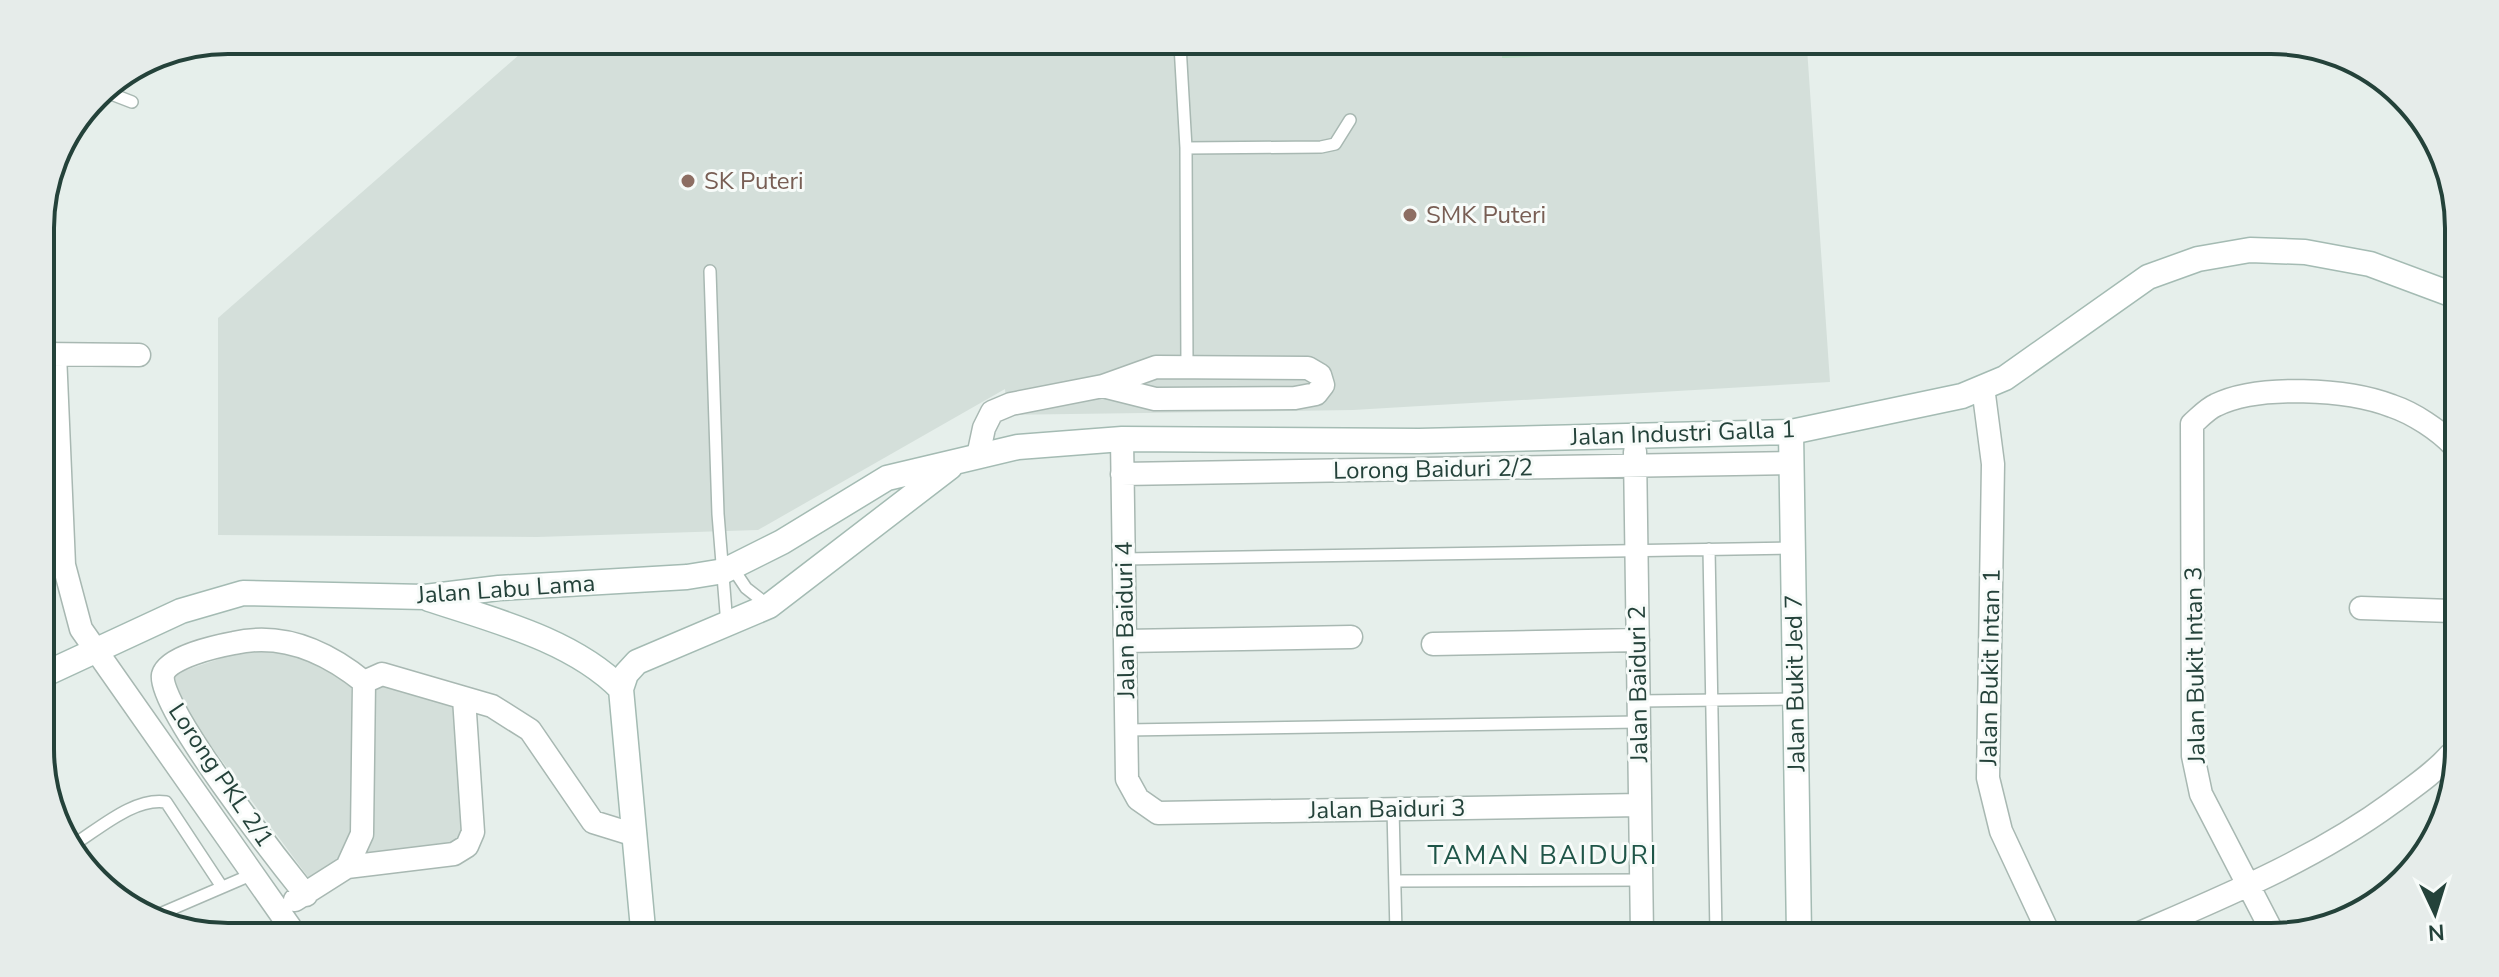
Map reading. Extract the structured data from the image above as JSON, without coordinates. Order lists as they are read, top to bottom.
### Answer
{
  "streets": {
    "main road": ["Jalan Industri Galla 1", "Jalan Labu Lama", "Jalan Bukit Jed 7"],
    "street": [
      "Lorong Baiduri 2/2",
      "Jalan Baiduri 4",
      "Jalan Bukit Intan 3",
      "Jalan Bukit Intan 1",
      "Jalan Baiduri 2",
      "Lorong PKL 2/1",
      "Jalan Baiduri 3"
    ]
  },
  "crossings": [
    ["Jalan Industri Galla 1", "Jalan Labu Lama"],
    ["Jalan Industri Galla 1", "Jalan Baiduri 4"],
    ["Jalan Industri Galla 1", "Jalan Bukit Intan 1"],
    ["Jalan Industri Galla 1", "Jalan Bukit Jed 7"],
    ["Jalan Industri Galla 1", "Jalan Baiduri 2"],
    ["Lorong Baiduri 2/2", "Jalan Baiduri 4"],
    ["Lorong Baiduri 2/2", "Jalan Bukit Jed 7"],
    ["Lorong Baiduri 2/2", "Jalan Baiduri 2"],
    ["Jalan Baiduri 4", "Jalan Baiduri 3"],
    ["Jalan Baiduri 2", "Jalan Baiduri 3"]
  ],
  "districts": ["TAMAN BAIDURI"],
  "places": ["SK Puteri", "SMK Puteri"],
  "north": "bottom"
}
